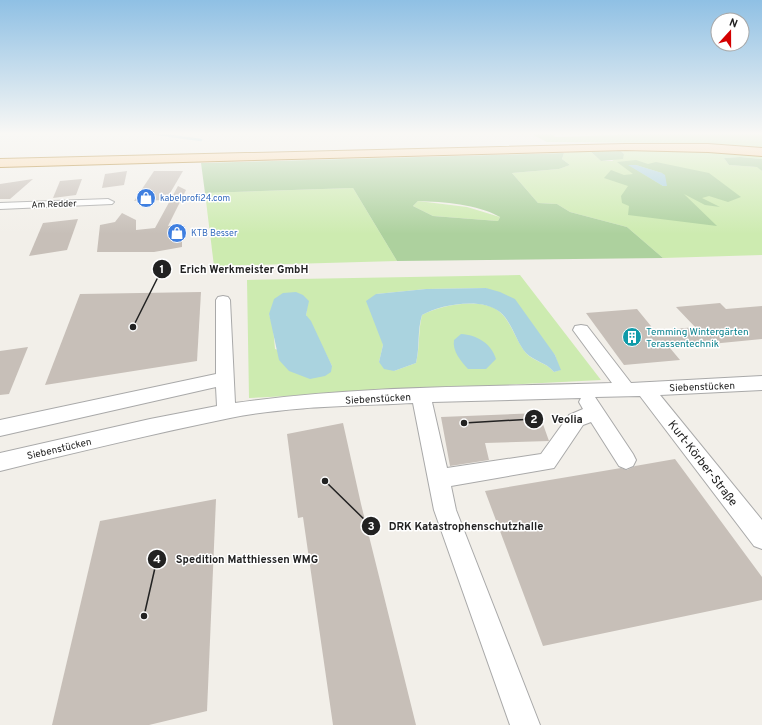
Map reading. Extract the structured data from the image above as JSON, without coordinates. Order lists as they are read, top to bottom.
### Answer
{
  "streets": {
    "street": ["Am Redder", "Siebenstücken", "Kurt-Körber-Straße"]
  },
  "crossings": [
    ["Siebenstücken", "Kurt-Körber-Straße"]
  ],
  "places": {
    "shop": ["kabelprofi24.com", "KTB Besser"],
    "other": [
      "Erich Werkmeister GmbH",
      "Veolia",
      "DRK Katastrophenschutzhalle",
      "Spedition Matthiessen WMG"
    ],
    "building": ["Temming Wintergärten Terassentechnik"]
  },
  "north": "top"
}
